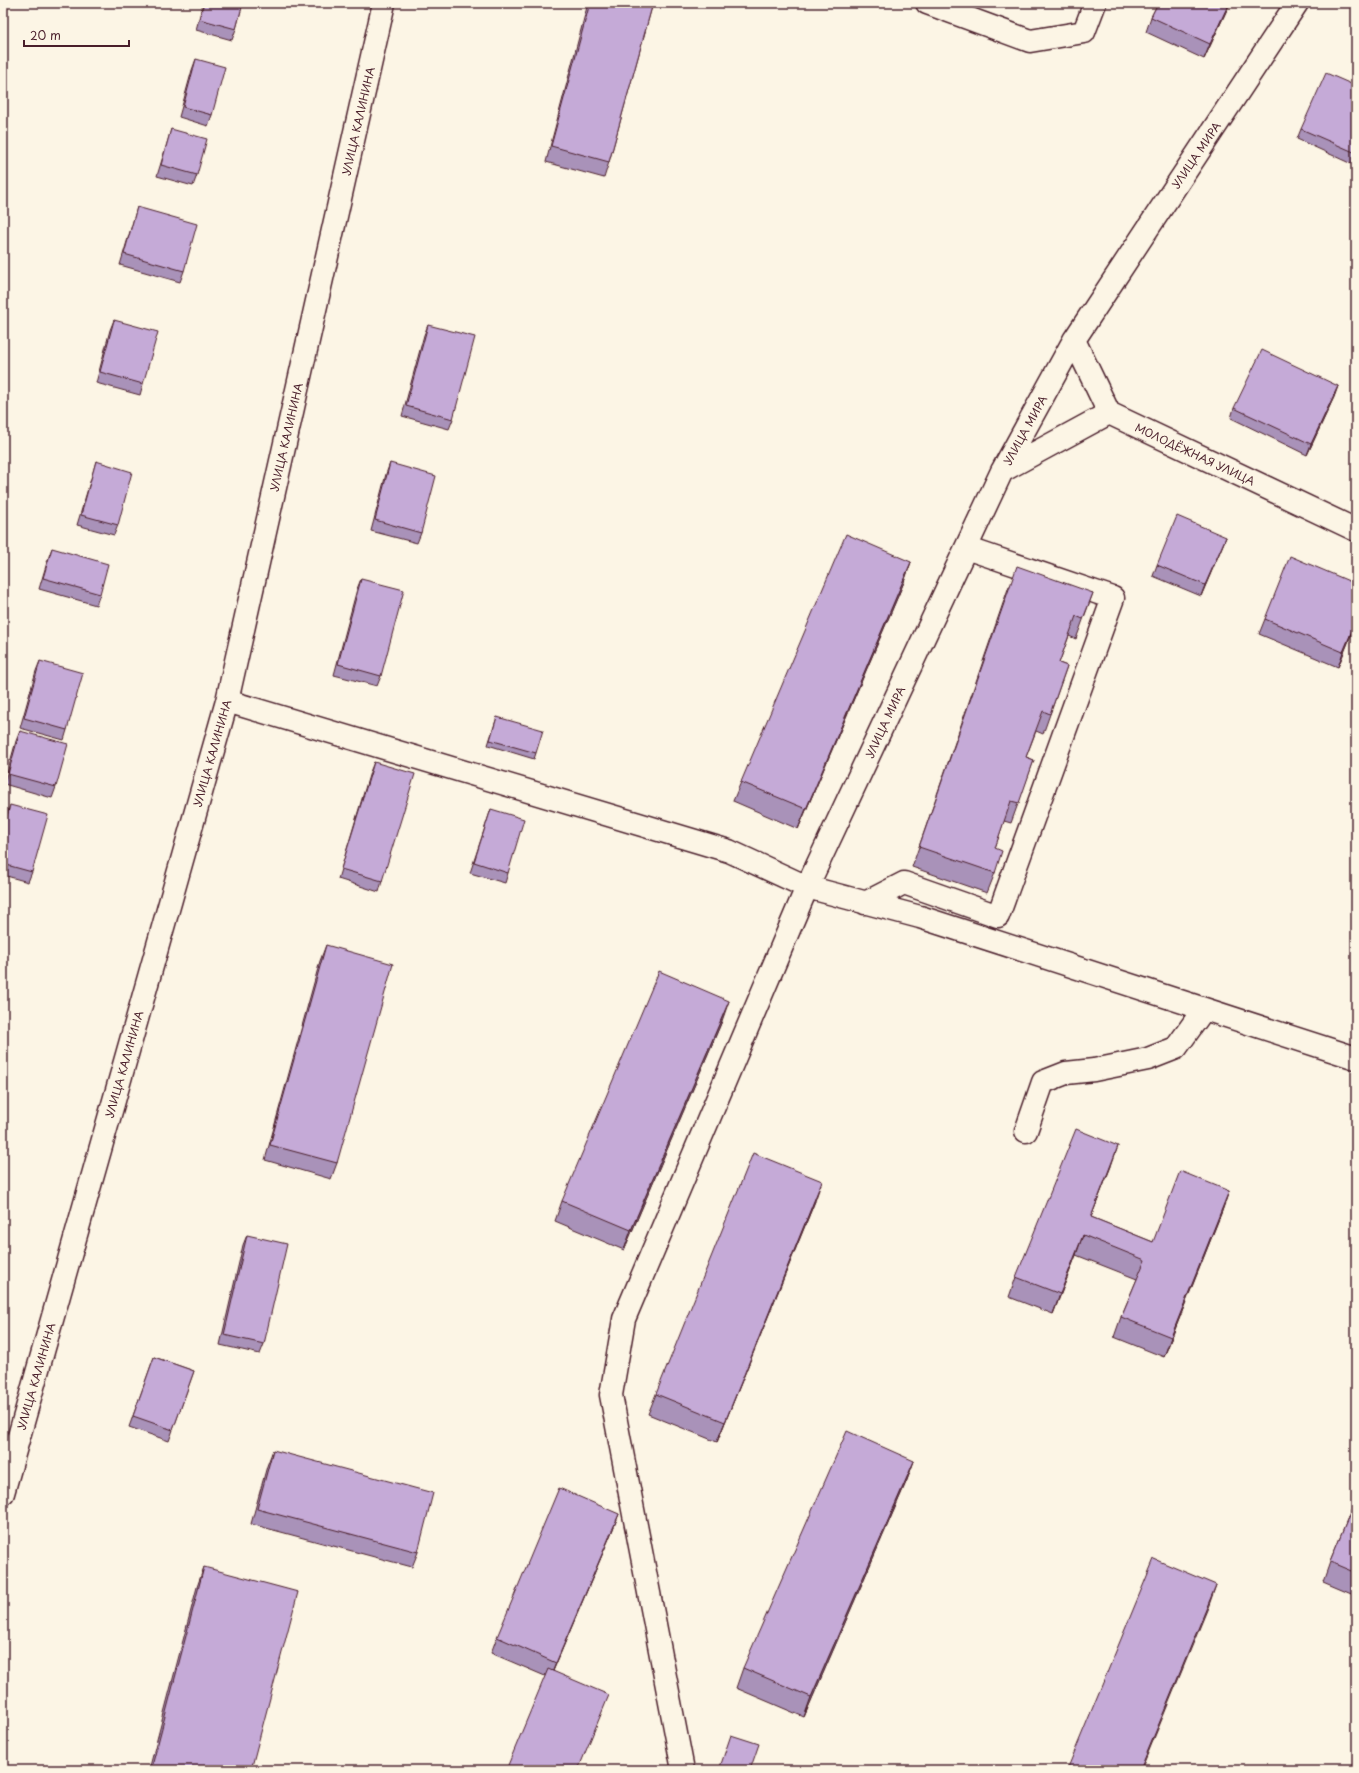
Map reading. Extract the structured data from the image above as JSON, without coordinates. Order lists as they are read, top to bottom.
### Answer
{
  "streets": {
    "street": ["УЛИЦА КАЛИНИНА", "УЛИЦА МИРА", "МОЛОДЁЖНАЯ УЛИЦА"]
  },
  "scale_bar": "20 m"
}
